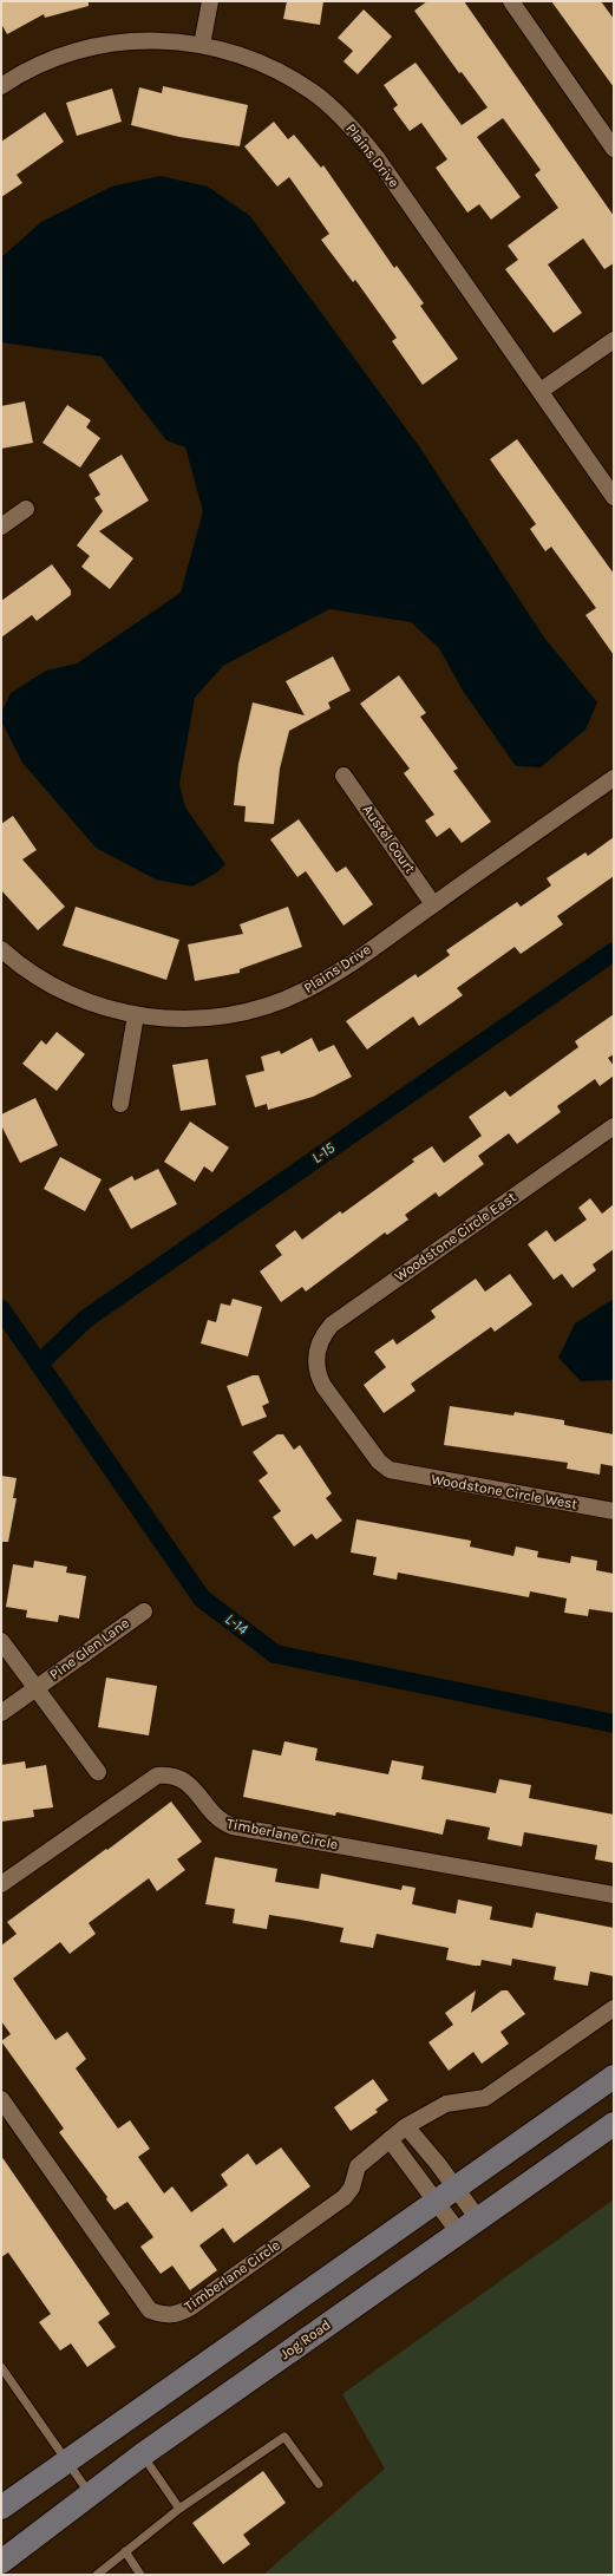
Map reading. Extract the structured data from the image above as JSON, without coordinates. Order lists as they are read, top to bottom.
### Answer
{
  "streets": {
    "main road": ["Jog Road"],
    "street": [
      "Plains Drive",
      "Austel Court",
      "Woodstone Circle East",
      "Woodstone Circle West",
      "Pine Glen Lane",
      "Timberlane Circle"
    ]
  },
  "crossings": [
    ["Plains Drive", "Austel Court"],
    ["Woodstone Circle East", "Woodstone Circle West"]
  ],
  "water": ["L-15", "L-14"]
}
